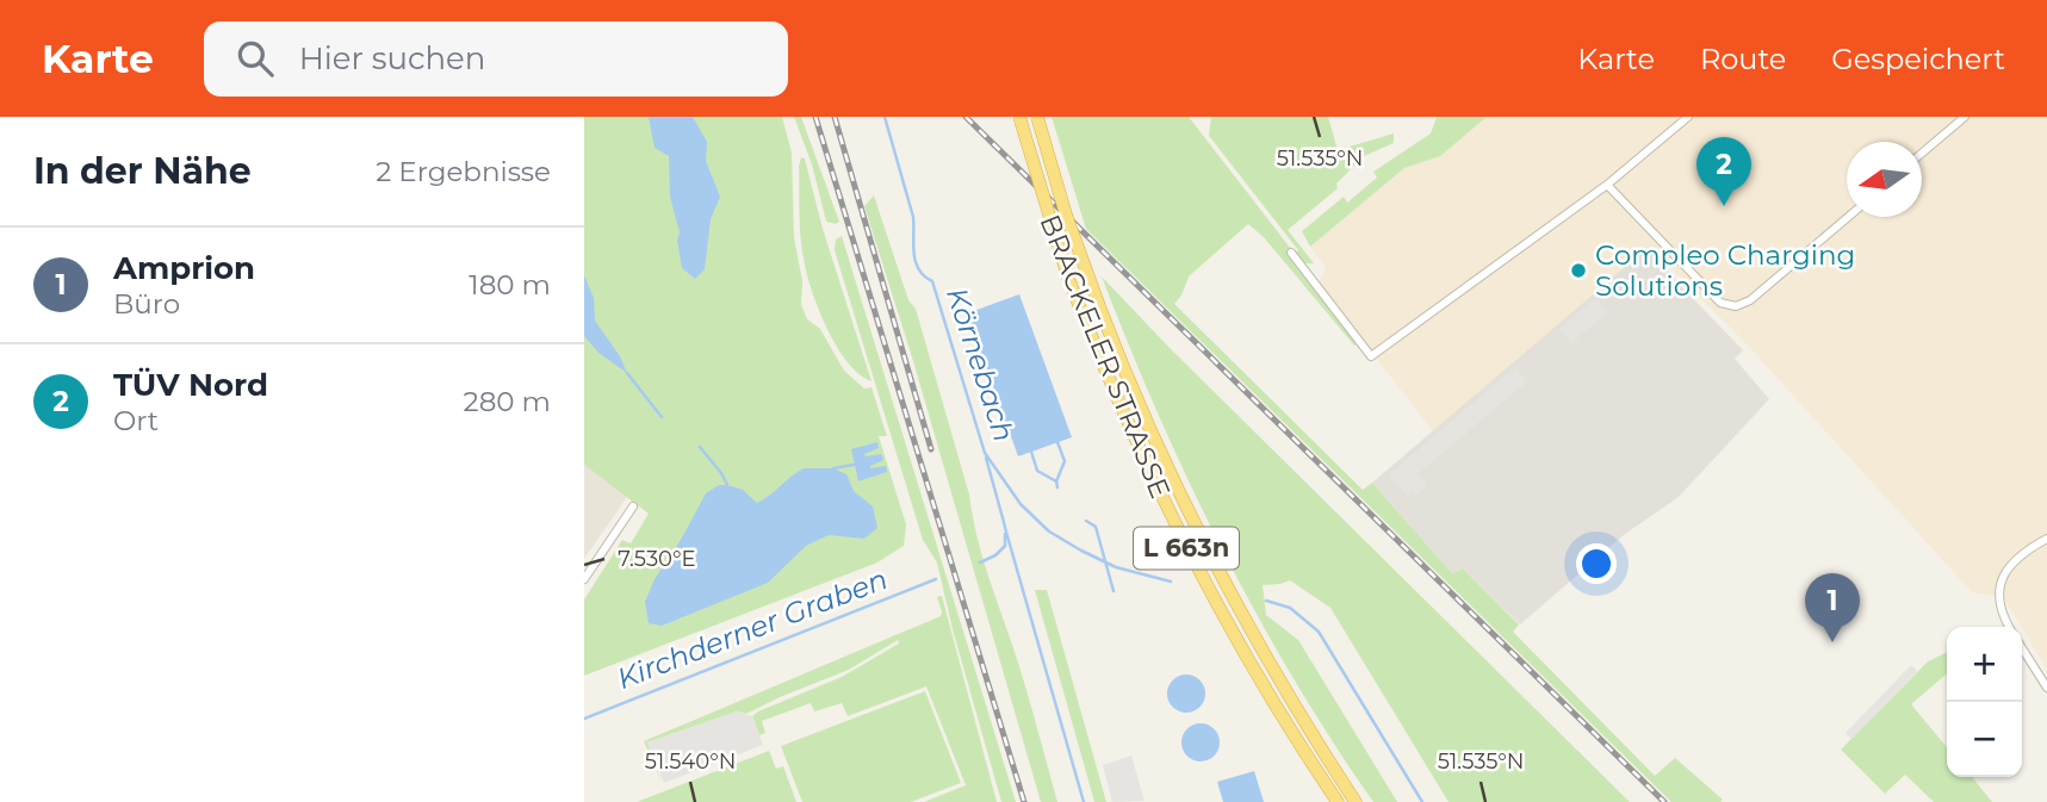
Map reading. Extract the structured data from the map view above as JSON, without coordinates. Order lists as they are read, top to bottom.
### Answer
{
  "streets": {
    "highway": ["BRACKELER STRASSE", "L 663n"]
  },
  "water": ["Körnebach", "Kirchderner Graben"],
  "places": ["Compleo Charging Solutions"],
  "north": "left",
  "page": {
    "header": "Karte",
    "search": "Hier suchen",
    "nav": ["Karte", "Route", "Gespeichert"],
    "heading": ["In der Nähe", "2 Ergebnisse"],
    "pins": ["2", "1"],
    "list": [
      {
        "mark": "1",
        "name": "Amprion",
        "note": "Büro",
        "value": "180 m"
      },
      {
        "mark": "2",
        "name": "TÜV Nord",
        "note": "Ort",
        "value": "280 m"
      }
    ],
    "map_buttons": ["+", "−"]
  },
  "coordinates": ["51.535°N", "7.530°E", "51.540°N"]
}
